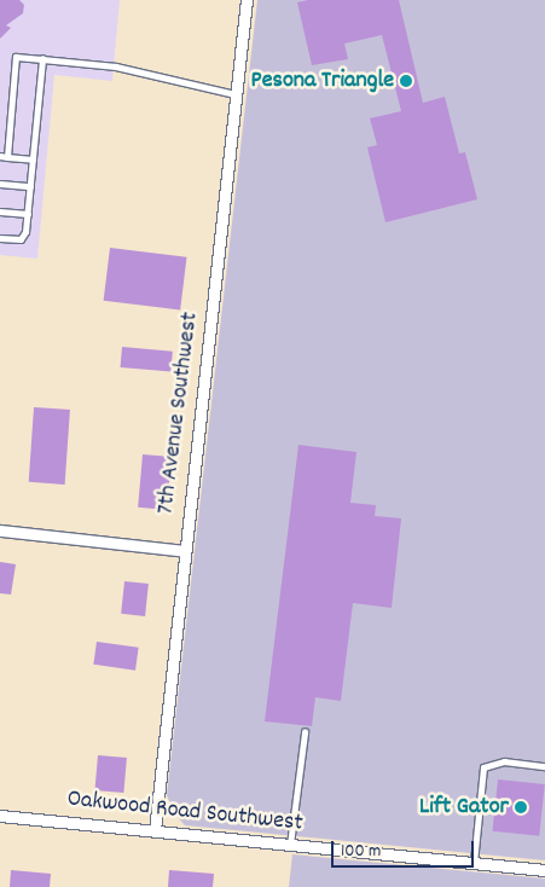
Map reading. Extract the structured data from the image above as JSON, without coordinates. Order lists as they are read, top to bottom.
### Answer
{
  "streets": {
    "street": ["7th Avenue Southwest", "Oakwood Road Southwest"]
  },
  "crossings": [
    ["7th Avenue Southwest", "Oakwood Road Southwest"]
  ],
  "places": ["Pesona Triangle", "Lift Gator"],
  "scale_bar": "100 m"
}
